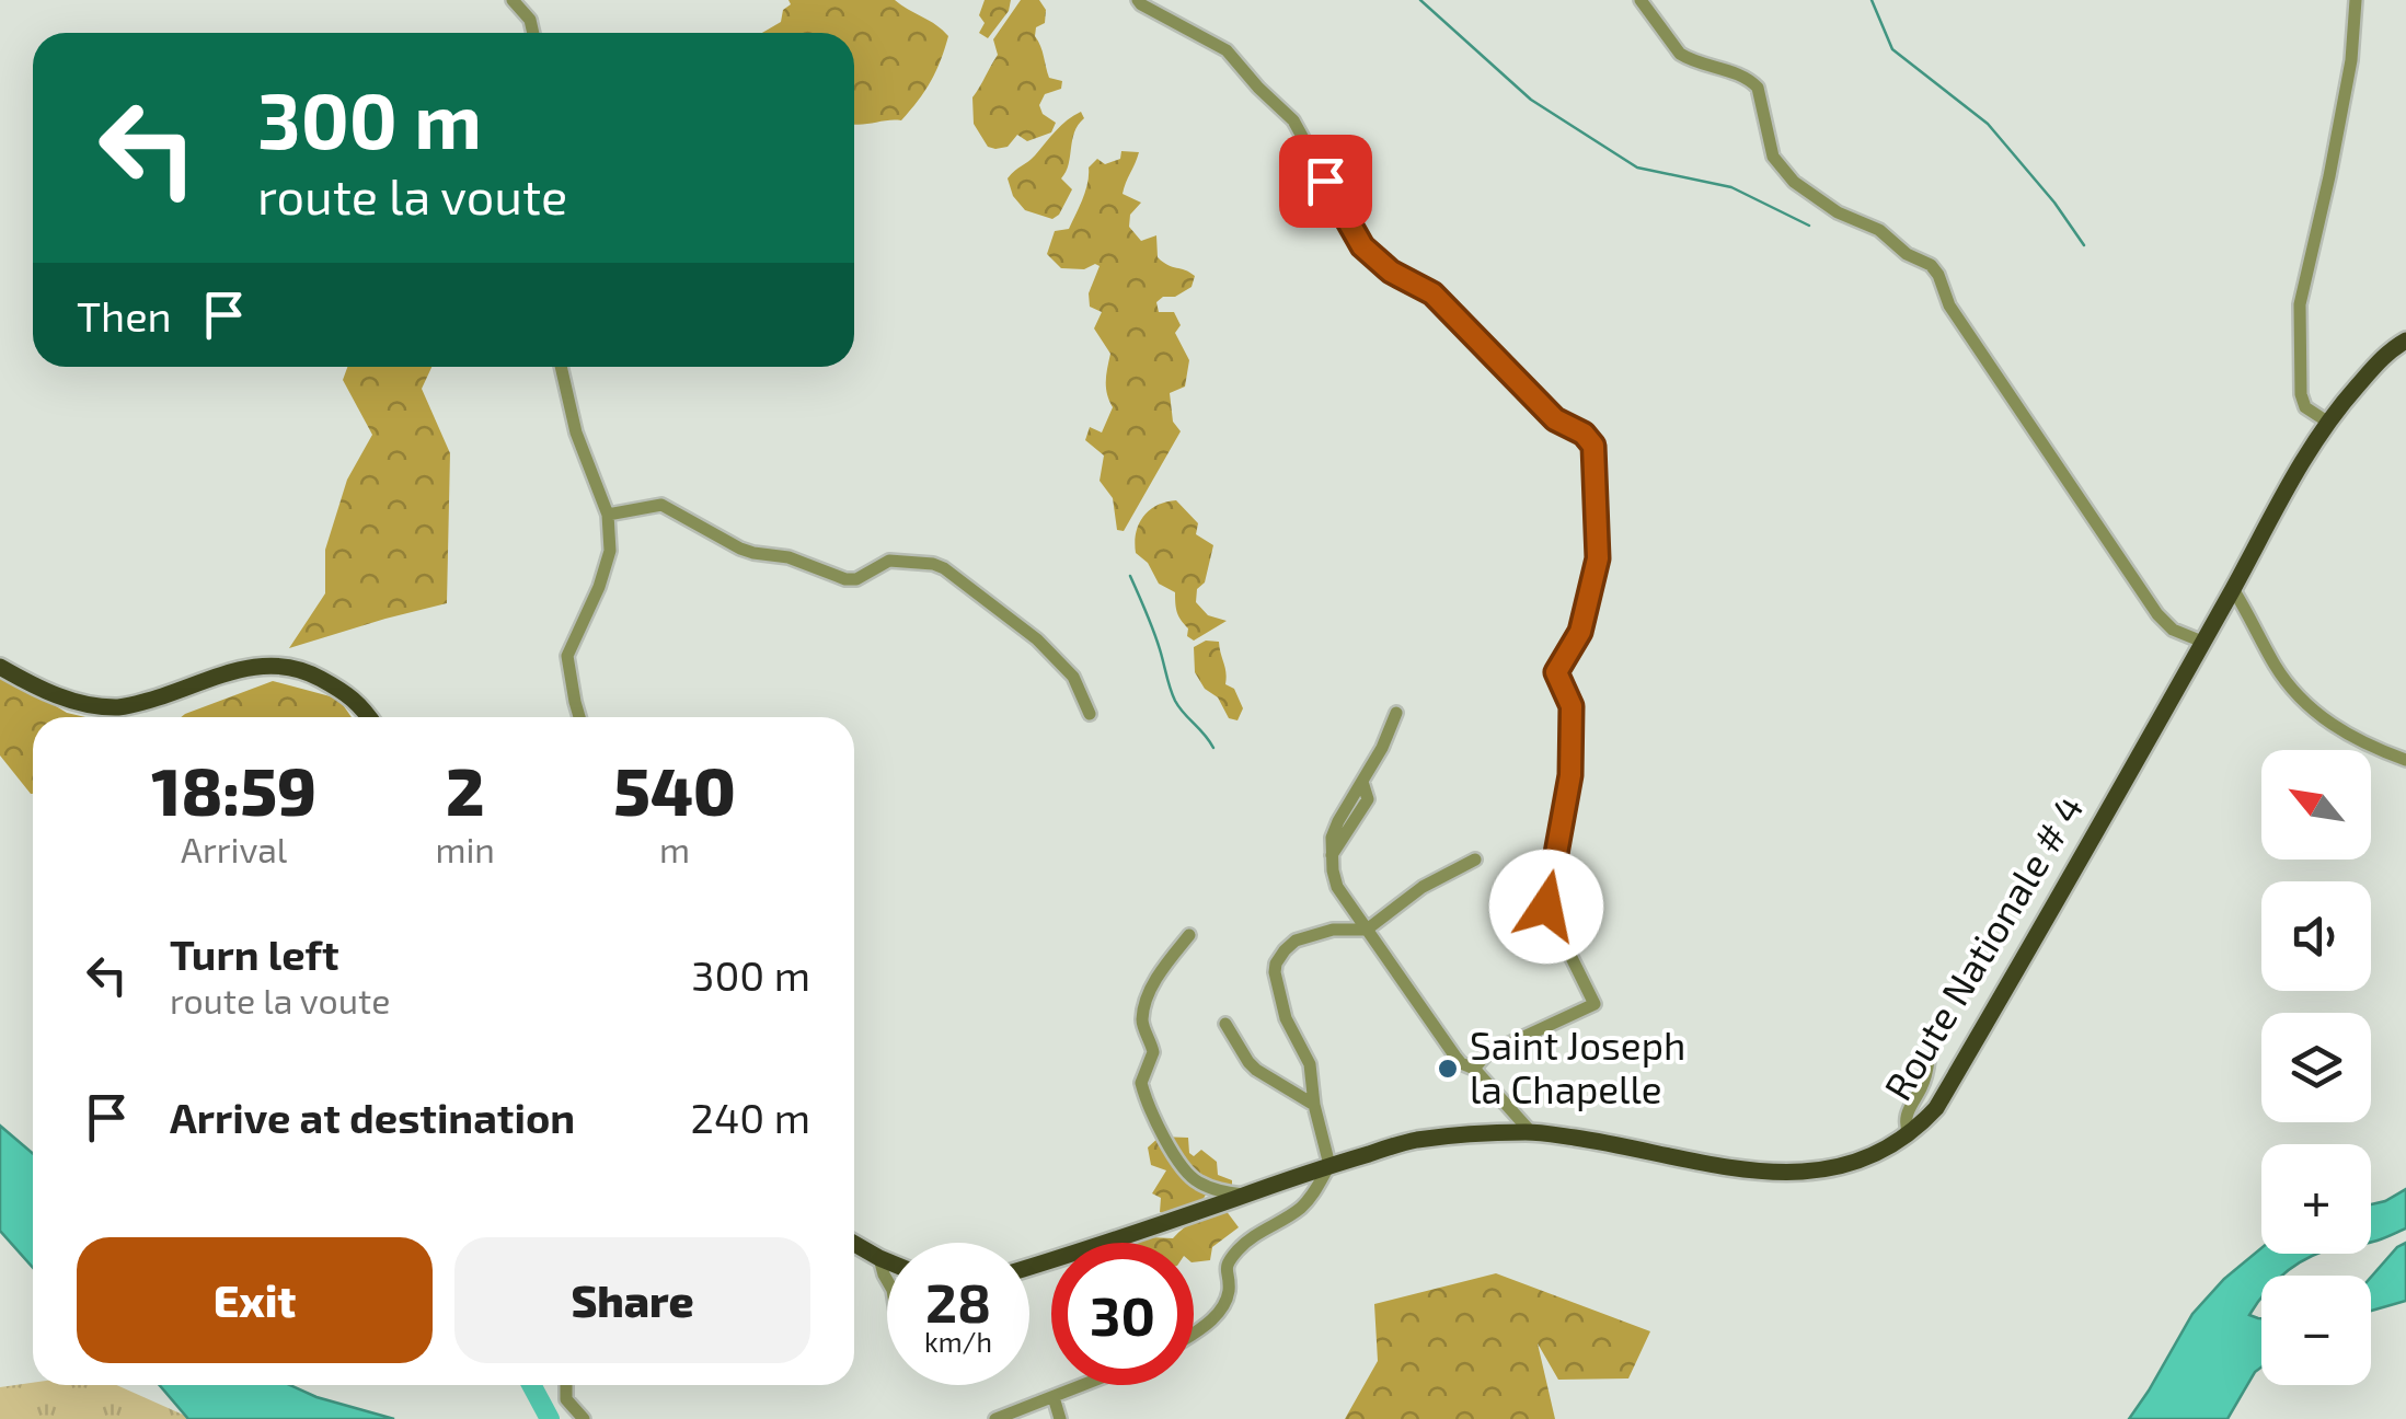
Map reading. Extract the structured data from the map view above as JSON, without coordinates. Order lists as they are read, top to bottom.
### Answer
{
  "streets": {
    "main road": ["Route Nationale # 4"]
  },
  "places": ["Saint Joseph la Chapelle"],
  "north": "top left",
  "page": {
    "turn": ["300 m", "route la voute"],
    "then": "Then",
    "eta": [
      "18:59",
      "Arrival",
      "2",
      "min",
      "540",
      "m"
    ],
    "map_buttons": ["+", "−"],
    "list": [
      {
        "name": "Turn left",
        "note": "route la voute",
        "value": "300 m"
      },
      {
        "name": "Arrive at destination",
        "value": "240 m"
      }
    ],
    "buttons": ["Exit", "Share"],
    "speed": "28 km/h",
    "limit": "30"
  }
}
